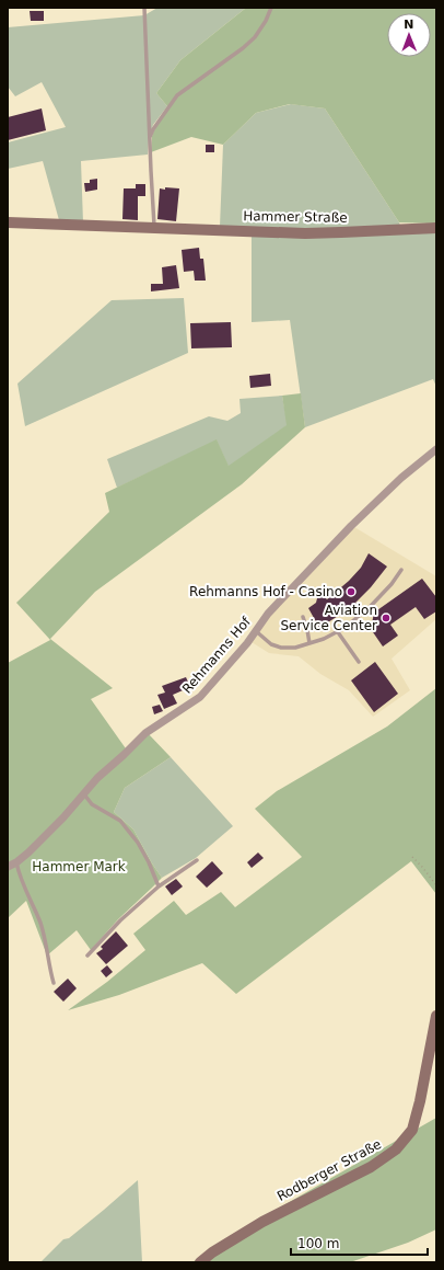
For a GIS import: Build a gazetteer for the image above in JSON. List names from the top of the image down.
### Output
{
  "streets": {
    "main road": ["Hammer Straße", "Rodberger Straße"],
    "street": ["Rehmanns Hof"]
  },
  "parks": ["Hammer Mark"],
  "places": ["Rehmanns Hof - Casino", "Aviation Service Center"],
  "scale_bar": "100 m",
  "north": "top"
}
